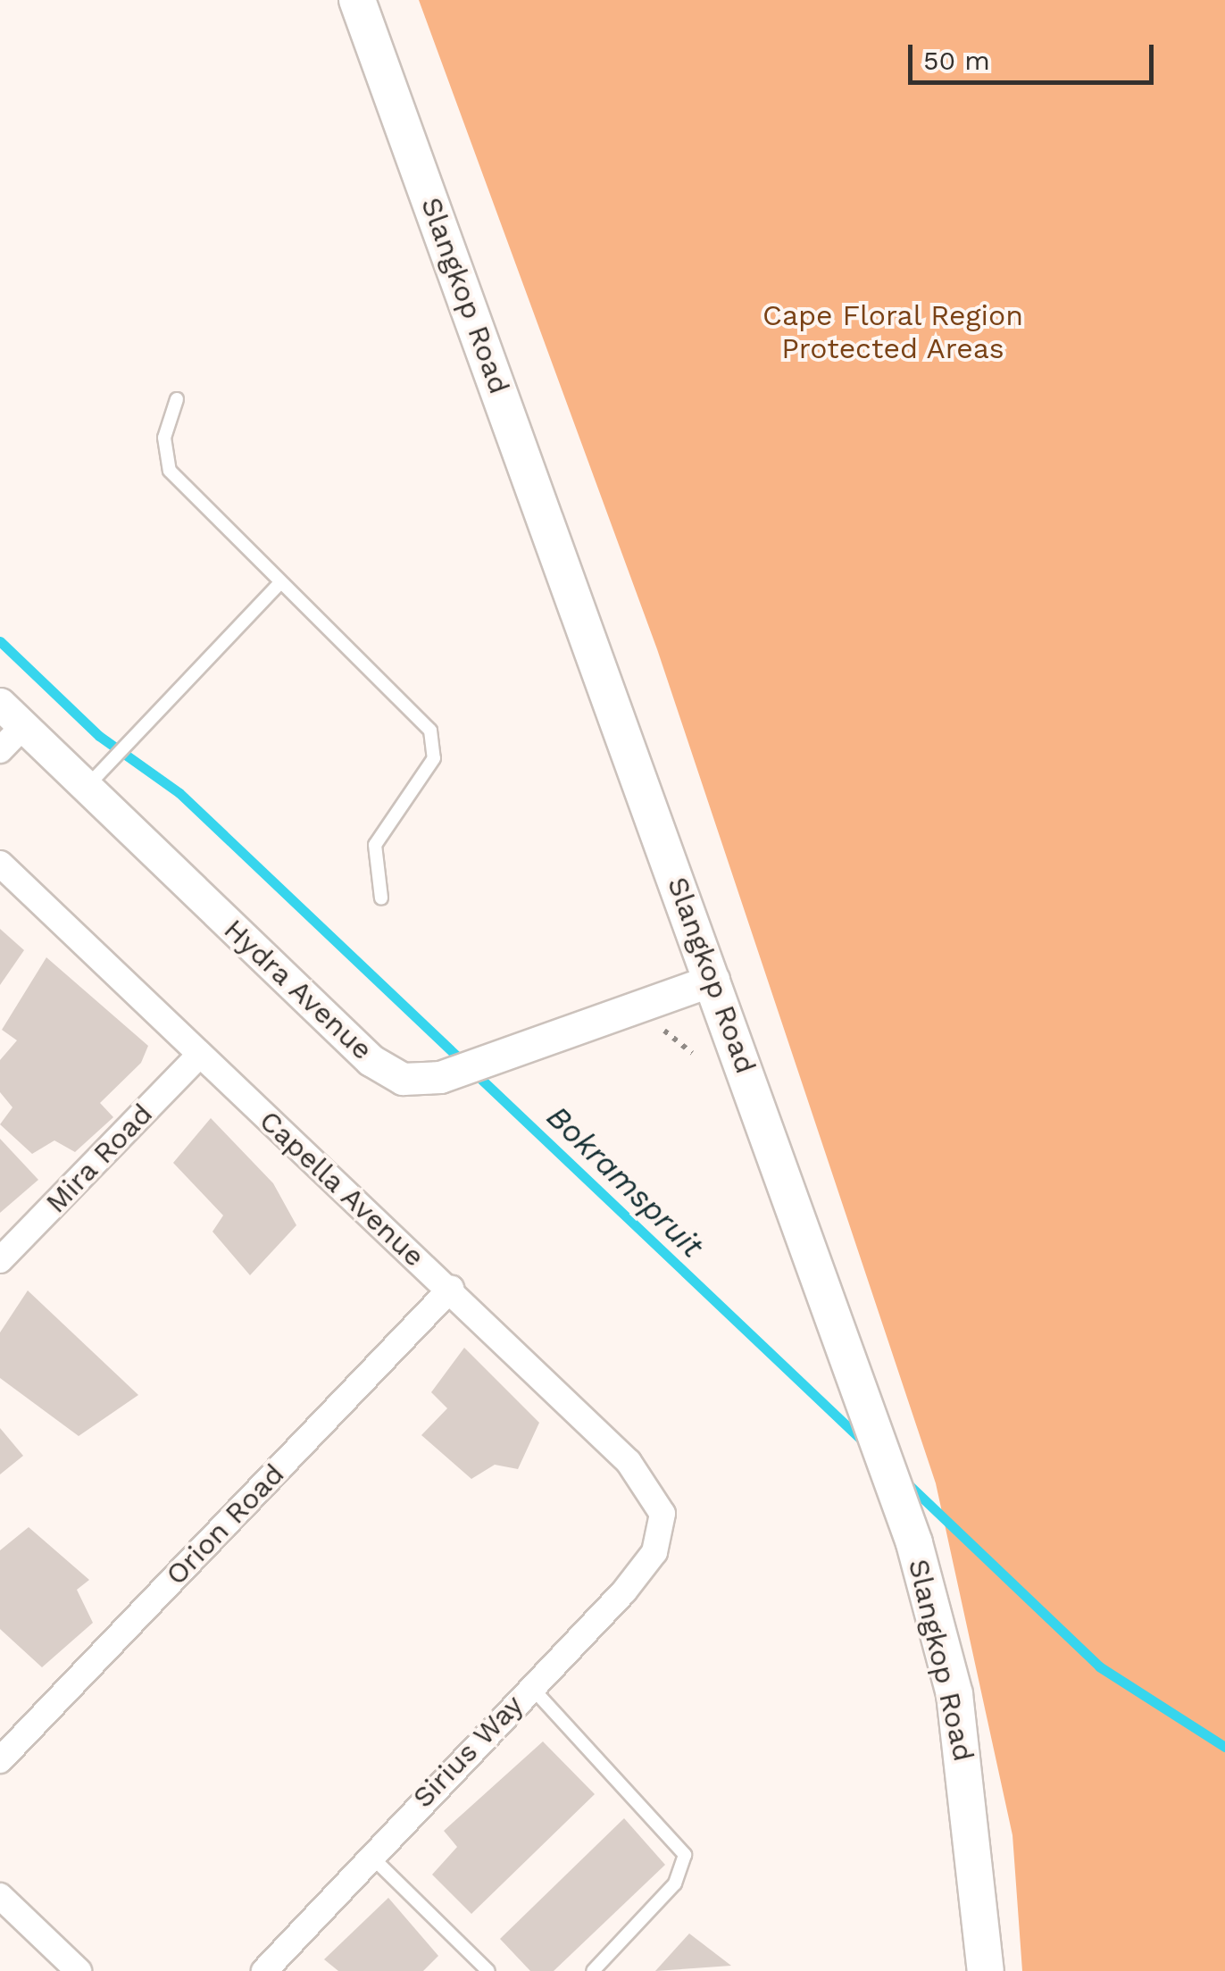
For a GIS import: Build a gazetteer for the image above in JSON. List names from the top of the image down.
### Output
{
  "streets": {
    "main road": ["Slangkop Road"],
    "street": [
      "Hydra Avenue",
      "Mira Road",
      "Capella Avenue",
      "Orion Road",
      "Sirius Way"
    ]
  },
  "crossings": [
    ["Slangkop Road", "Hydra Avenue"],
    ["Mira Road", "Capella Avenue"],
    ["Capella Avenue", "Orion Road"],
    ["Capella Avenue", "Sirius Way"]
  ],
  "water": ["Bokramspruit"],
  "parks": ["Cape Floral Region Protected Areas"],
  "scale_bar": "50 m"
}
